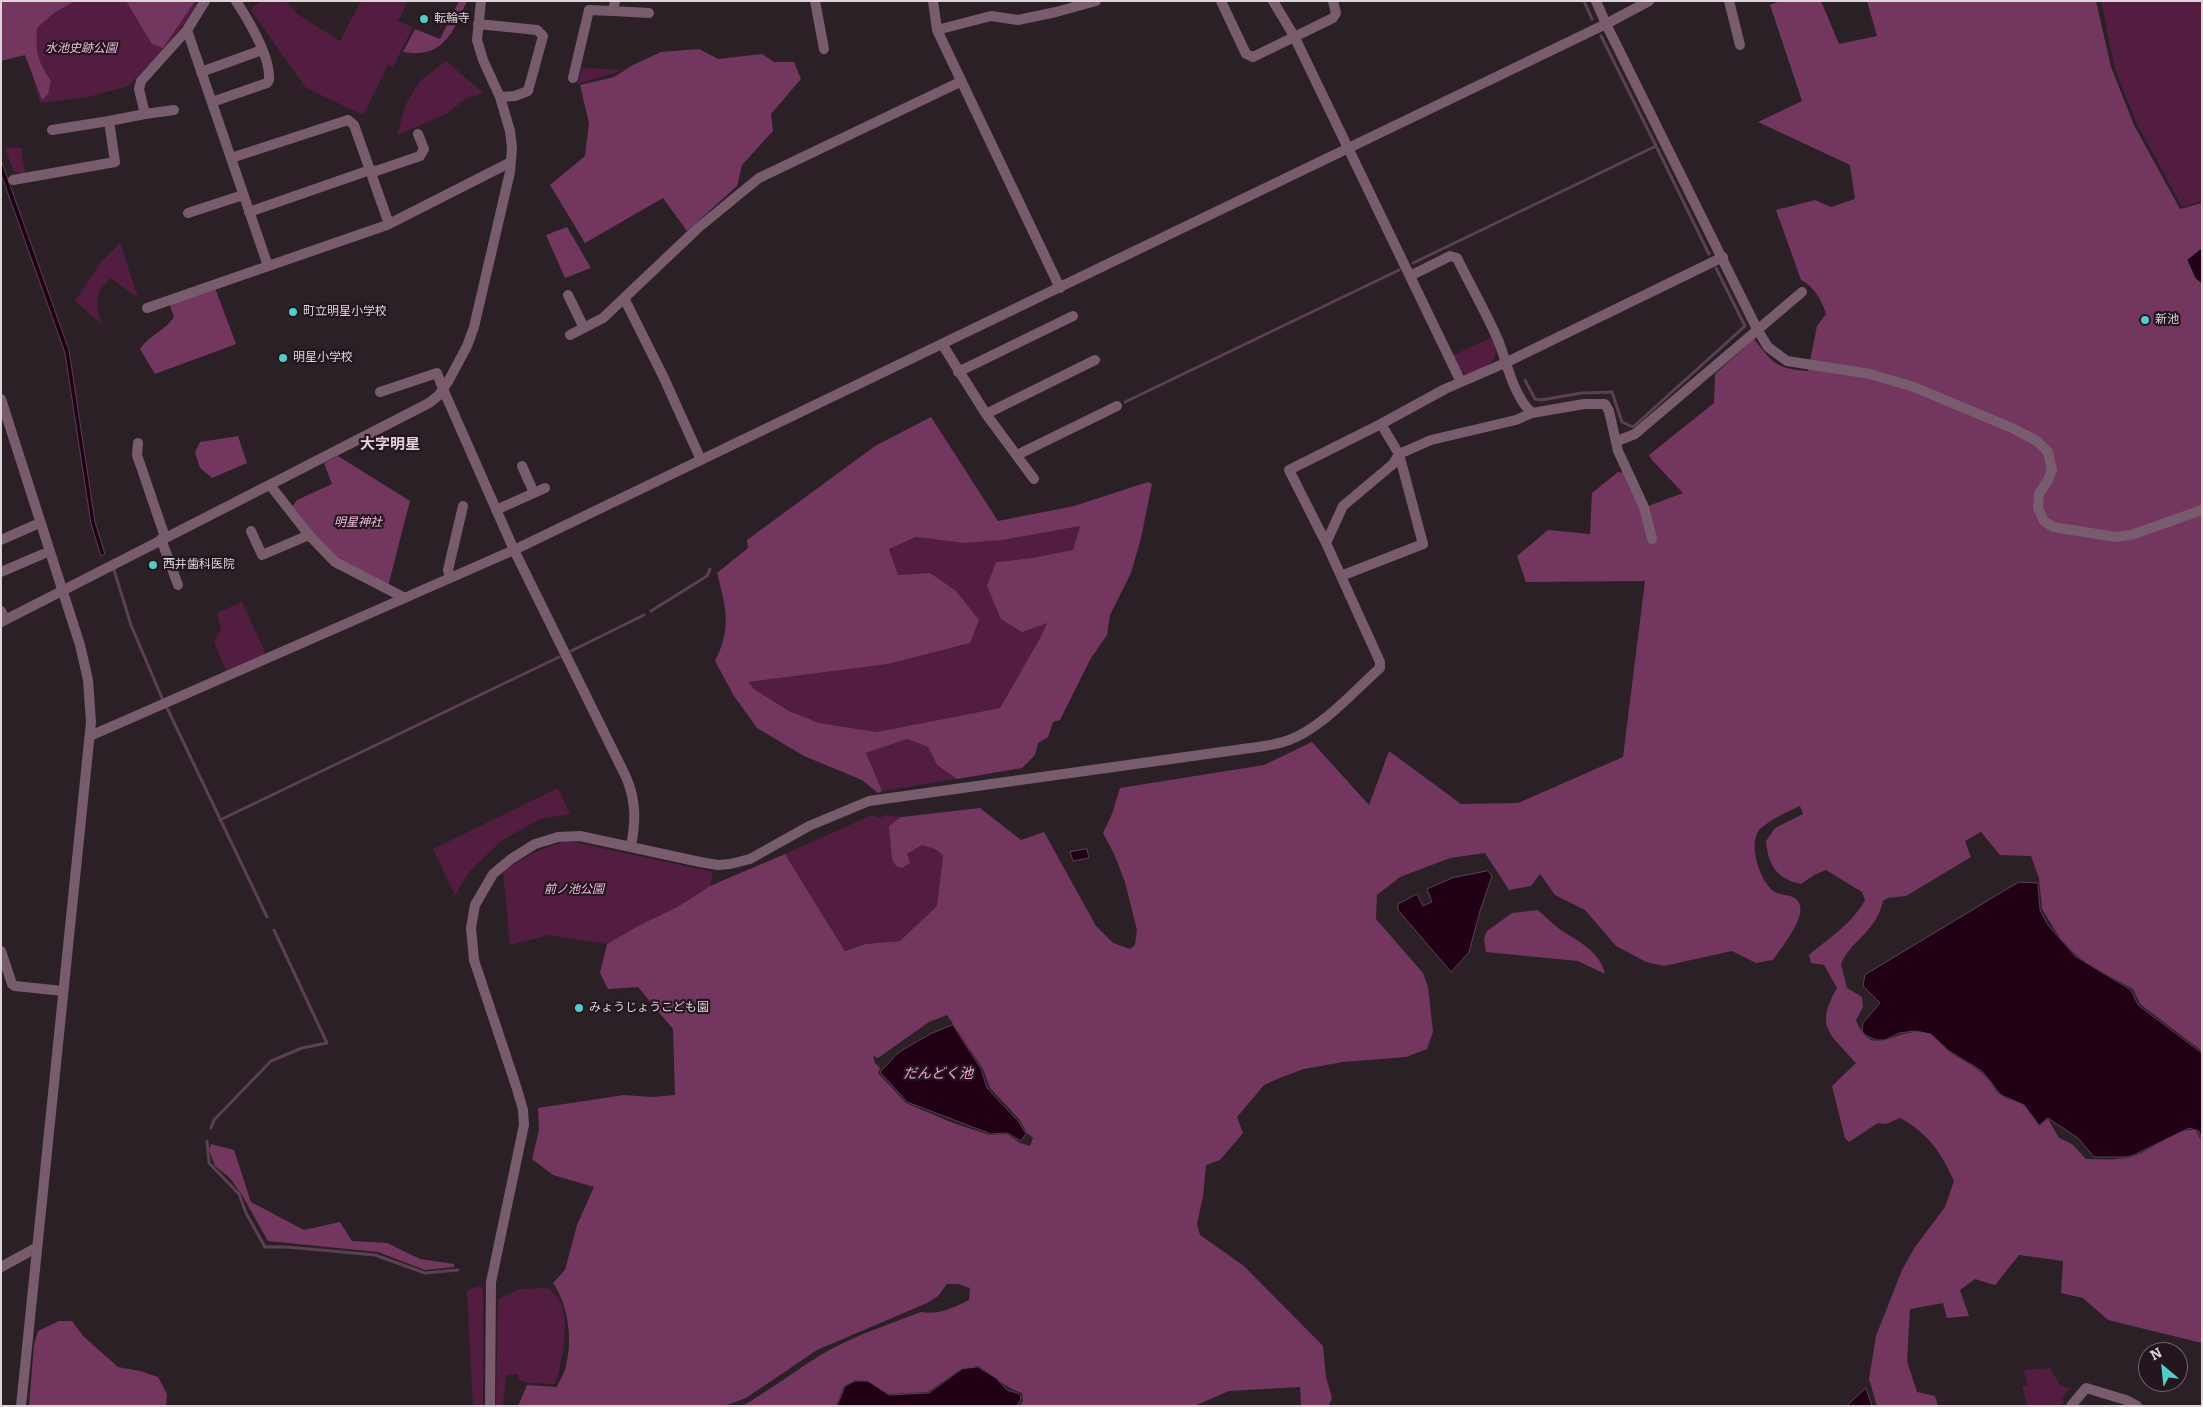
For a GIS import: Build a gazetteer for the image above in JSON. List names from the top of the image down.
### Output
{
  "districts": ["大字明星"],
  "water": ["だんどく池"],
  "parks": ["水池史跡公園", "明星神社", "前ノ池公園"],
  "places": [
    "転輪寺",
    "町立明星小学校",
    "新池",
    "明星小学校",
    "西井歯科医院",
    "みょうじょうこども園"
  ],
  "north": "top left"
}
